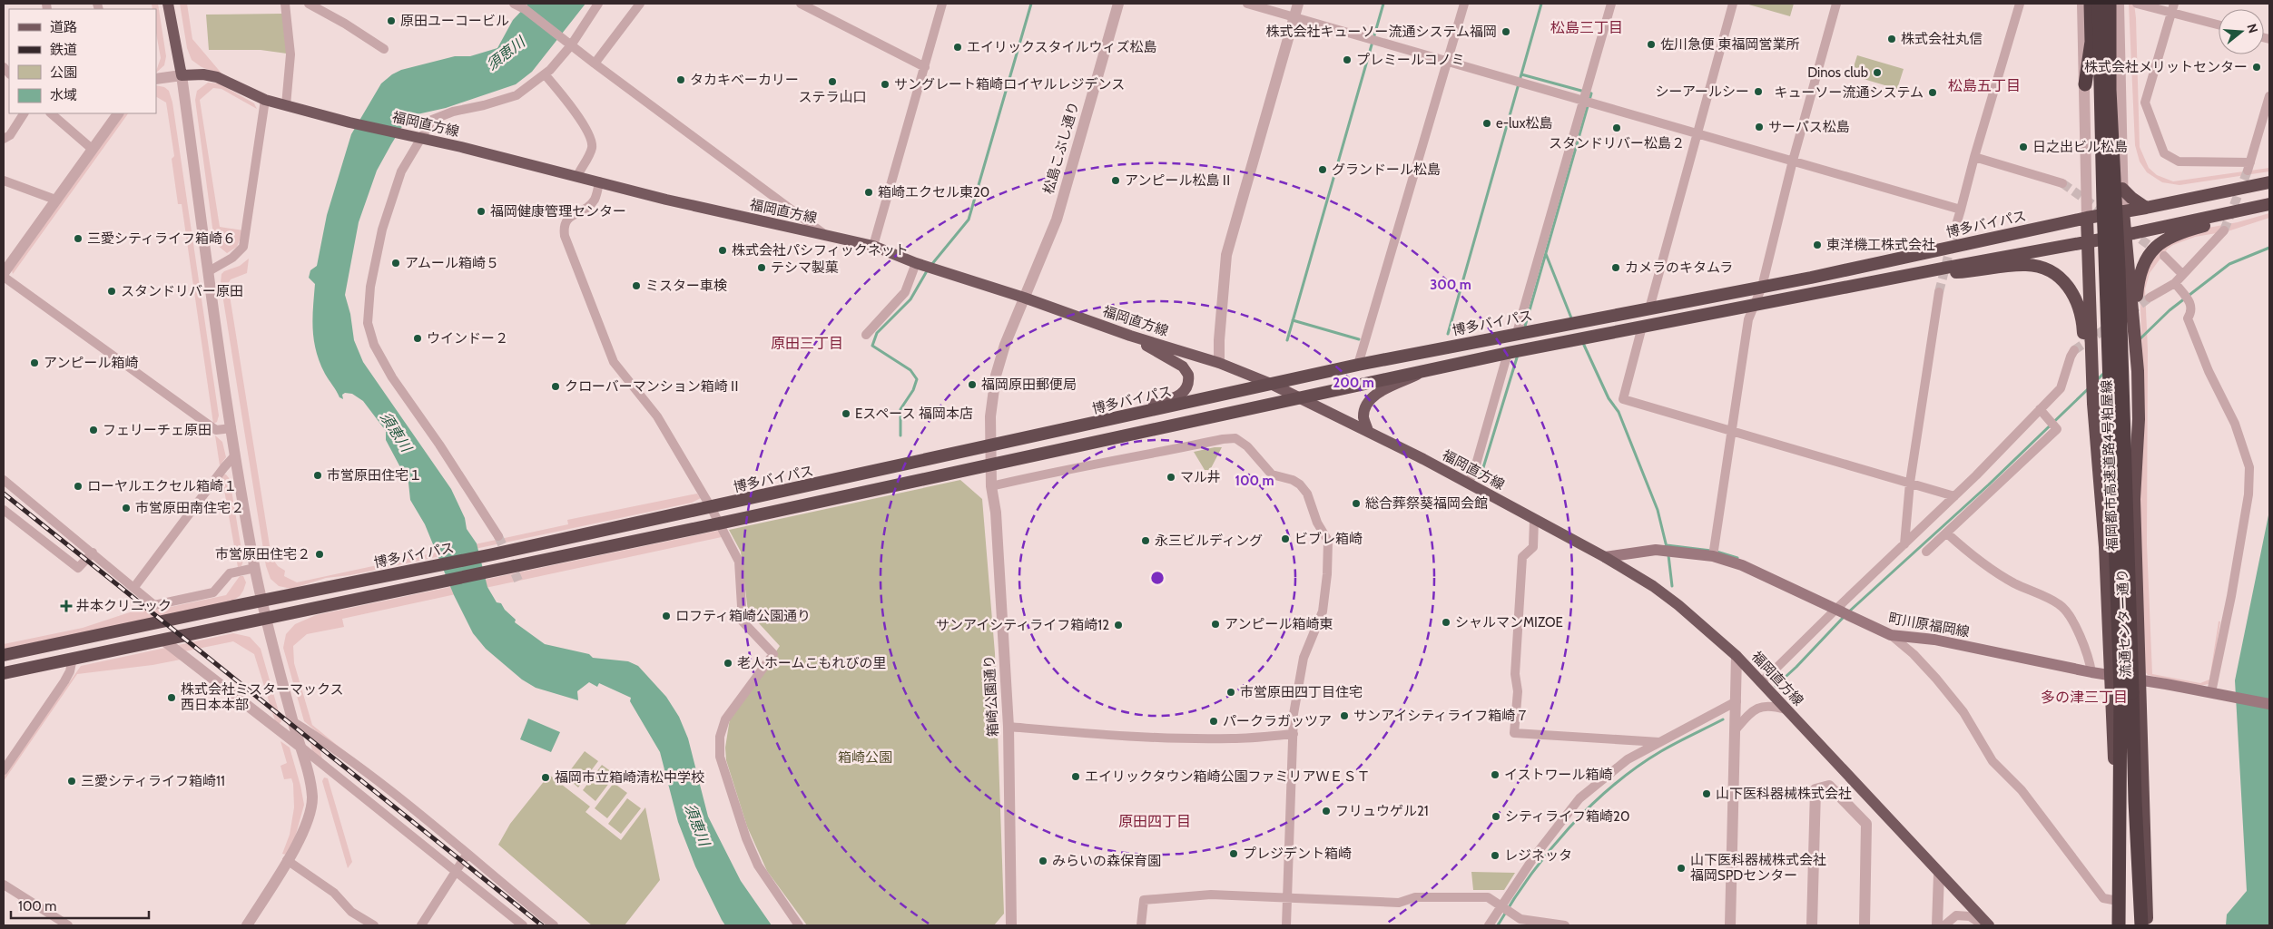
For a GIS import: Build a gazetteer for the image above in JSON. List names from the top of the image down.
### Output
{
  "streets": {
    "highway": ["博多バイパス", "福岡都市高速道路4号粕屋線", "流通センター通り"],
    "main road": ["福岡直方線", "町川原福岡線"],
    "street": ["松島こぶし通り", "箱崎公園通り"]
  },
  "crossings": [
    ["福岡直方線", "松島こぶし通り"],
    ["福岡直方線", "博多バイパス"],
    ["福岡直方線", "町川原福岡線"],
    ["松島こぶし通り", "博多バイパス"],
    ["松島こぶし通り", "箱崎公園通り"],
    ["博多バイパス", "流通センター通り"],
    ["博多バイパス", "箱崎公園通り"],
    ["福岡都市高速道路4号粕屋線", "流通センター通り"],
    ["流通センター通り", "町川原福岡線"]
  ],
  "districts": [
    "松島三丁目",
    "松島五丁目",
    "原田三丁目",
    "多の津三丁目",
    "原田四丁目"
  ],
  "water": ["須恵川"],
  "parks": ["箱崎公園"],
  "places": {
    "other": [
      "原田ユーコービル",
      "株式会社キューソー流通システム福岡",
      "株式会社丸信",
      "佐川急便 東福岡営業所",
      "エイリックスタイルウィズ松島",
      "プレミールコノミ",
      "株式会社メリットセンター",
      "Dinos club",
      "タカキベーカリー",
      "ステラ山口",
      "サングレート箱崎ロイヤルレジデンス",
      "シーアールシー",
      "キューソー流通システム",
      "e-lux松島",
      "サーパス松島",
      "スタンドリバー松島２",
      "日之出ビル松島",
      "グランドール松島",
      "アンピール松島Ⅱ",
      "箱崎エクセル東20",
      "福岡健康管理センター",
      "三愛シティライフ箱崎６",
      "東洋機工株式会社",
      "株式会社パシフィックネット",
      "アムール箱崎５",
      "テシマ製菓",
      "カメラのキタムラ",
      "ミスター車検",
      "スタンドリバー原田",
      "ウインドー２",
      "アンピール箱崎",
      "福岡原田郵便局",
      "クローバーマンション箱崎Ⅱ",
      "Eスペース 福岡本店",
      "フェリーチェ原田",
      "市営原田住宅１",
      "マル井",
      "ローヤルエクセル箱崎１",
      "総合葬祭葵福岡会館",
      "市営原田南住宅２",
      "ビブレ箱崎",
      "永三ビルディング",
      "市営原田住宅２",
      "ロフティ箱崎公園通り",
      "シャルマンMIZOE",
      "アンピール箱崎東",
      "サンアイシティライフ箱崎12",
      "老人ホームこもれびの里",
      "市営原田四丁目住宅",
      "株式会社ミスターマックス 西日本本部",
      "サンアイシティライフ箱崎７",
      "パークラガッツア",
      "イストワール箱崎",
      "エイリックタウン箱崎公園ファミリアＷＥＳＴ",
      "福岡市立箱崎清松中学校",
      "三愛シティライフ箱崎11",
      "山下医科器械株式会社",
      "フリュウゲル21",
      "シティライフ箱崎20",
      "プレジデント箱崎",
      "レジネッタ",
      "みらいの森保育園",
      "山下医科器械株式会社 福岡SPDセンター"
    ],
    "health": ["井本クリニック"]
  },
  "legend": [
    "道路",
    "鉄道",
    "公園",
    "水域"
  ],
  "scale_bar": "100 m",
  "north": "right",
  "rings": ["300 m", "200 m", "100 m"]
}
